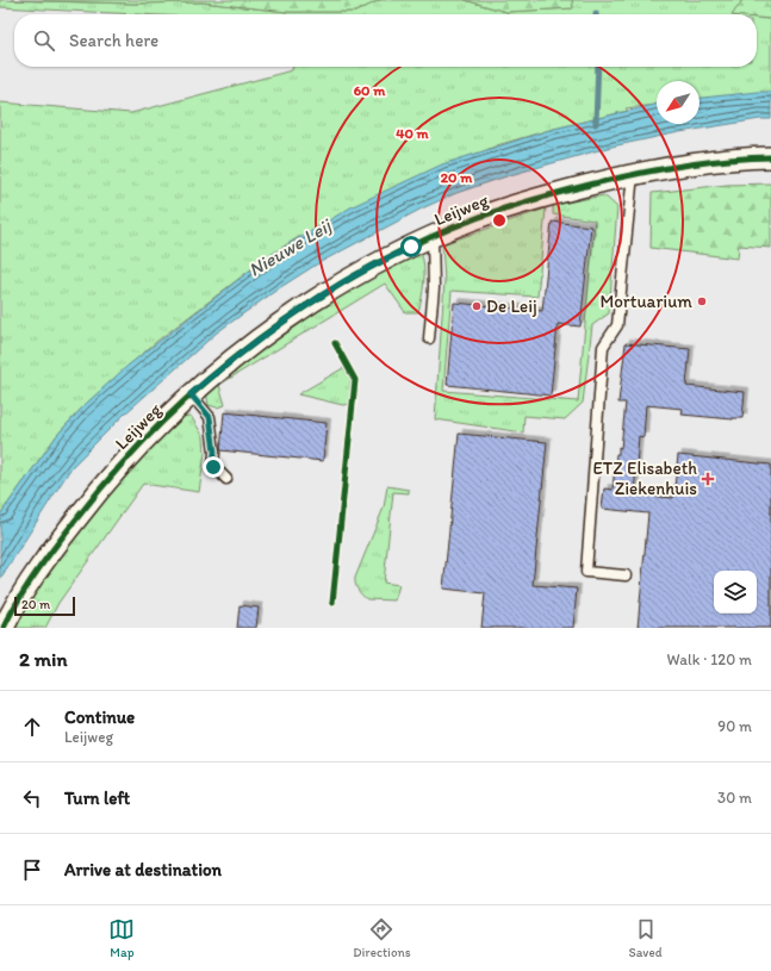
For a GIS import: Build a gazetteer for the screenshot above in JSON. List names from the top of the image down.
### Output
{
  "streets": {
    "street": ["Leijweg"]
  },
  "water": ["Nieuwe Leij"],
  "places": {
    "other": ["Mortuarium", "De Leij"],
    "health": ["ETZ Elisabeth Ziekenhuis"]
  },
  "scale_bar": "20 m",
  "north": "bottom left",
  "page": {
    "search": "Search here",
    "scale": "20 m",
    "heading": ["2 min", "Walk · 120 m"],
    "list": [
      ["Continue", "Leijweg", "90 m"],
      ["Turn left", "30 m"],
      "Arrive at destination"
    ],
    "nav": ["Map", "Directions", "Saved"]
  },
  "rings": ["60 m", "40 m", "20 m"]
}
